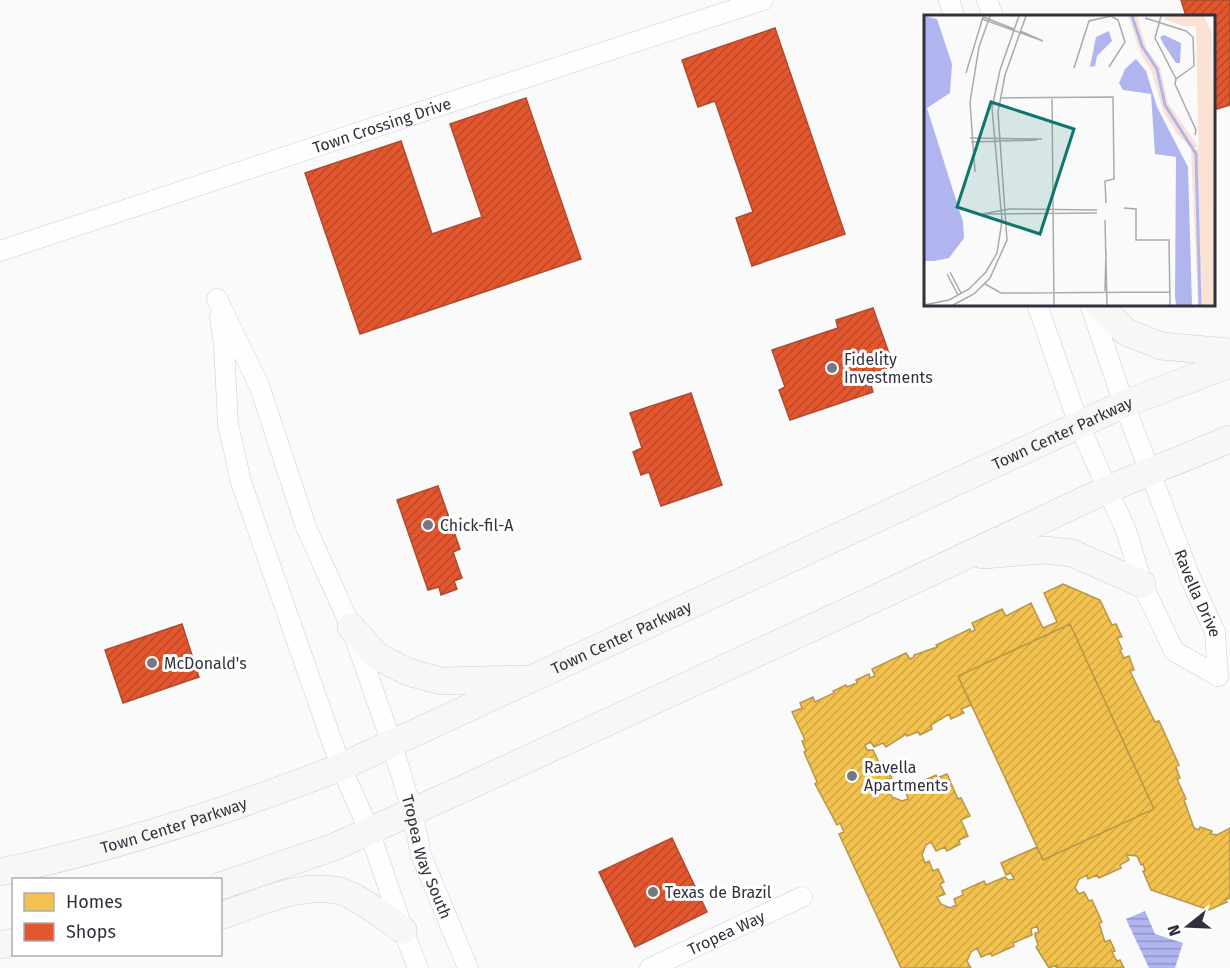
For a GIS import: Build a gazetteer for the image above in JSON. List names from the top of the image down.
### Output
{
  "streets": {
    "main road": ["Town Center Parkway"],
    "street": [
      "Town Crossing Drive",
      "Ravella Drive",
      "Tropea Way South",
      "Tropea Way"
    ]
  },
  "crossings": [
    ["Town Center Parkway", "Ravella Drive"],
    ["Town Center Parkway", "Tropea Way South"]
  ],
  "places": [
    "Fidelity Investments",
    "Chick-fil-A",
    "McDonald's",
    "Ravella Apartments",
    "Texas de Brazil"
  ],
  "legend": ["Homes", "Shops"],
  "north": "left"
}
